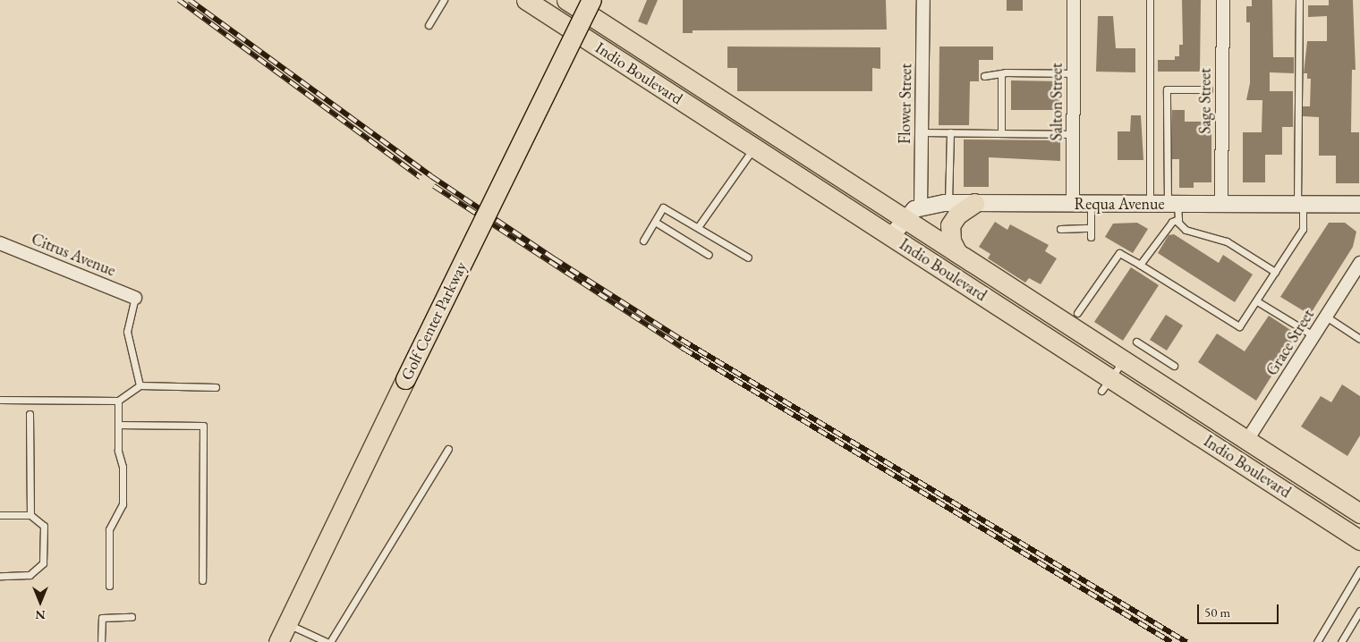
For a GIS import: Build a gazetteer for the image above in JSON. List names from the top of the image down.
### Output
{
  "streets": {
    "main road": ["Indio Boulevard", "Golf Center Parkway"],
    "street": [
      "Sage Street",
      "Salton Street",
      "Flower Street",
      "Requa Avenue",
      "Citrus Avenue",
      "Grace Street"
    ]
  },
  "crossings": [
    ["Indio Boulevard", "Requa Avenue"],
    ["Indio Boulevard", "Grace Street"],
    ["Sage Street", "Requa Avenue"],
    ["Salton Street", "Requa Avenue"],
    ["Flower Street", "Requa Avenue"]
  ],
  "scale_bar": "50 m",
  "north": "bottom"
}
